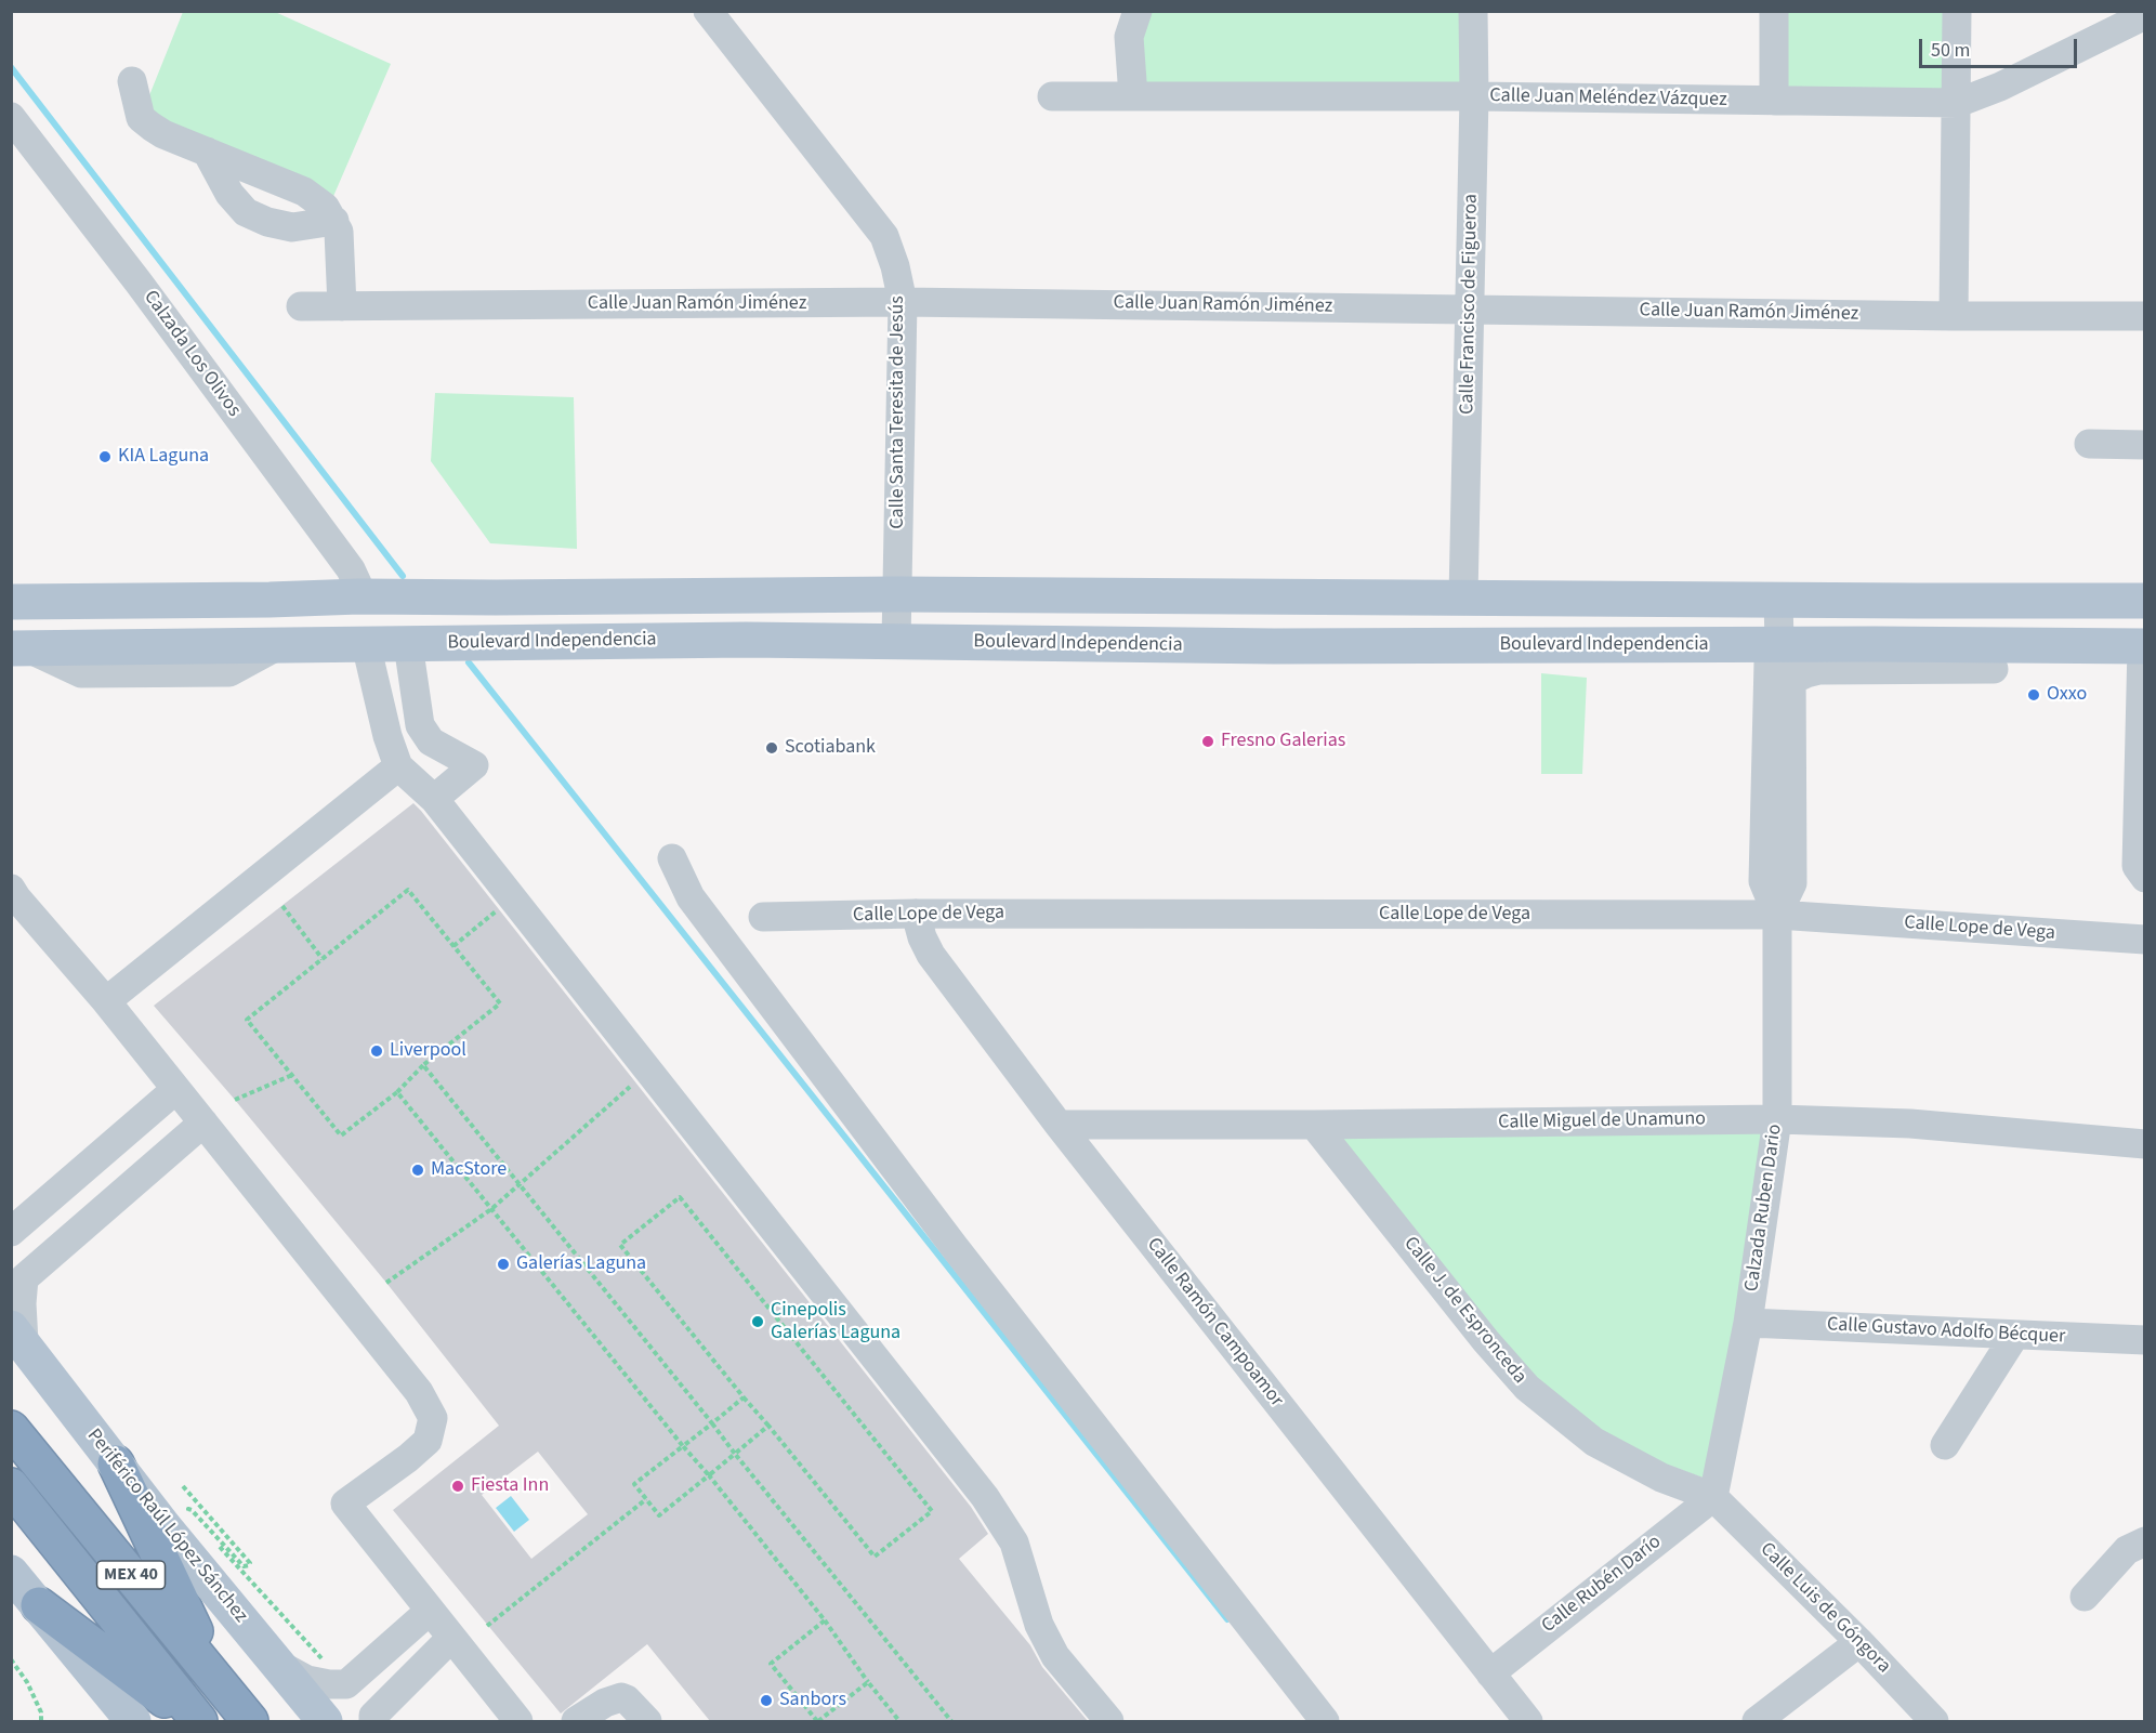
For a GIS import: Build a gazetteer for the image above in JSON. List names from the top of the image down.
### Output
{
  "streets": {
    "highway": ["MEX 40"],
    "main road": ["Boulevard Independencia", "Periférico Raúl López Sánchez"],
    "street": [
      "Calle Juan Meléndez Vázquez",
      "Calle Juan Ramón Jiménez",
      "Calle Francisco de Figueroa",
      "Calzada Los Olivos",
      "Calle Santa Teresita de Jesús",
      "Calle Lope de Vega",
      "Calle Miguel de Unamuno",
      "Calzada Ruben Dario",
      "Calle J. de Espronceda",
      "Calle Ramón Campoamor",
      "Calle Gustavo Adolfo Bécquer",
      "Calle Rubén Darío",
      "Calle Luis de Góngora"
    ]
  },
  "crossings": [
    ["Calle Juan Meléndez Vázquez", "Calle Francisco de Figueroa"],
    ["Calle Juan Ramón Jiménez", "Calle Francisco de Figueroa"],
    ["Calle Juan Ramón Jiménez", "Calle Santa Teresita de Jesús"],
    ["Calle Santa Teresita de Jesús", "Boulevard Independencia"],
    ["Boulevard Independencia", "Calzada Ruben Dario"],
    ["Calle Lope de Vega", "Calzada Ruben Dario"],
    ["Calle Lope de Vega", "Calle Ramón Campoamor"],
    ["Calle Miguel de Unamuno", "Calzada Ruben Dario"],
    ["Calle Miguel de Unamuno", "Calle J. de Espronceda"],
    ["Calle Miguel de Unamuno", "Calle Ramón Campoamor"],
    ["Calzada Ruben Dario", "Calle J. de Espronceda"],
    ["Calzada Ruben Dario", "Calle Gustavo Adolfo Bécquer"],
    ["Calzada Ruben Dario", "Calle Rubén Darío"],
    ["Calzada Ruben Dario", "Calle Luis de Góngora"],
    ["Calle J. de Espronceda", "Calle Rubén Darío"],
    ["Calle J. de Espronceda", "Calle Luis de Góngora"],
    ["Calle Ramón Campoamor", "Calle Rubén Darío"],
    ["Calle Rubén Darío", "Calle Luis de Góngora"]
  ],
  "places": [
    "KIA Laguna",
    "Oxxo",
    "Fresno Galerias",
    "Scotiabank",
    "Liverpool",
    "MacStore",
    "Galerías Laguna",
    "Cinepolis Galerías Laguna",
    "Fiesta Inn",
    "Sanbors"
  ],
  "scale_bar": "50 m"
}
